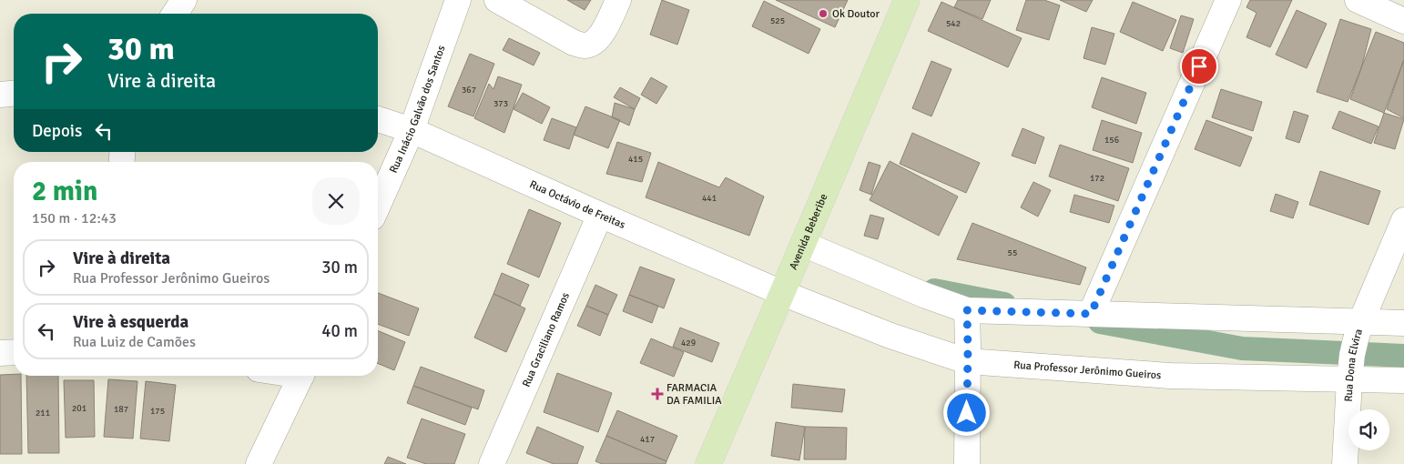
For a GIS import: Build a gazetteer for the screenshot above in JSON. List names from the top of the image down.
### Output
{
  "streets": {
    "main road": ["Avenida Beberibe"],
    "street": [
      "Rua Inácio Galvão dos Santos",
      "Rua Octávio de Freitas",
      "Rua Graciliano Ramos",
      "Rua Dona Elvira",
      "Rua Professor Jerônimo Gueiros"
    ]
  },
  "crossings": [
    ["Rua Inácio Galvão dos Santos", "Rua Octávio de Freitas"],
    ["Rua Octávio de Freitas", "Avenida Beberibe"],
    ["Rua Octávio de Freitas", "Rua Graciliano Ramos"],
    ["Rua Octávio de Freitas", "Rua Professor Jerônimo Gueiros"],
    ["Avenida Beberibe", "Rua Professor Jerônimo Gueiros"],
    ["Rua Dona Elvira", "Rua Professor Jerônimo Gueiros"]
  ],
  "places": {
    "other": ["Ok Doutor"],
    "health": ["FARMACIA DA FAMILIA"]
  },
  "house_numbers": [
    "525",
    "542",
    "367",
    "373",
    "156",
    "415",
    "172",
    "441",
    "55",
    "429",
    "201",
    "187",
    "175",
    "211",
    "417"
  ],
  "page": {
    "turn": ["30 m", "Vire à direita"],
    "then": "Depois",
    "heading": ["2 min", "150 m · 12:43"],
    "list": [
      {
        "name": "Vire à direita",
        "note": "Rua Professor Jerônimo Gueiros",
        "value": "30 m"
      },
      {
        "name": "Vire à esquerda",
        "note": "Rua Luiz de Camões",
        "value": "40 m"
      }
    ]
  }
}
